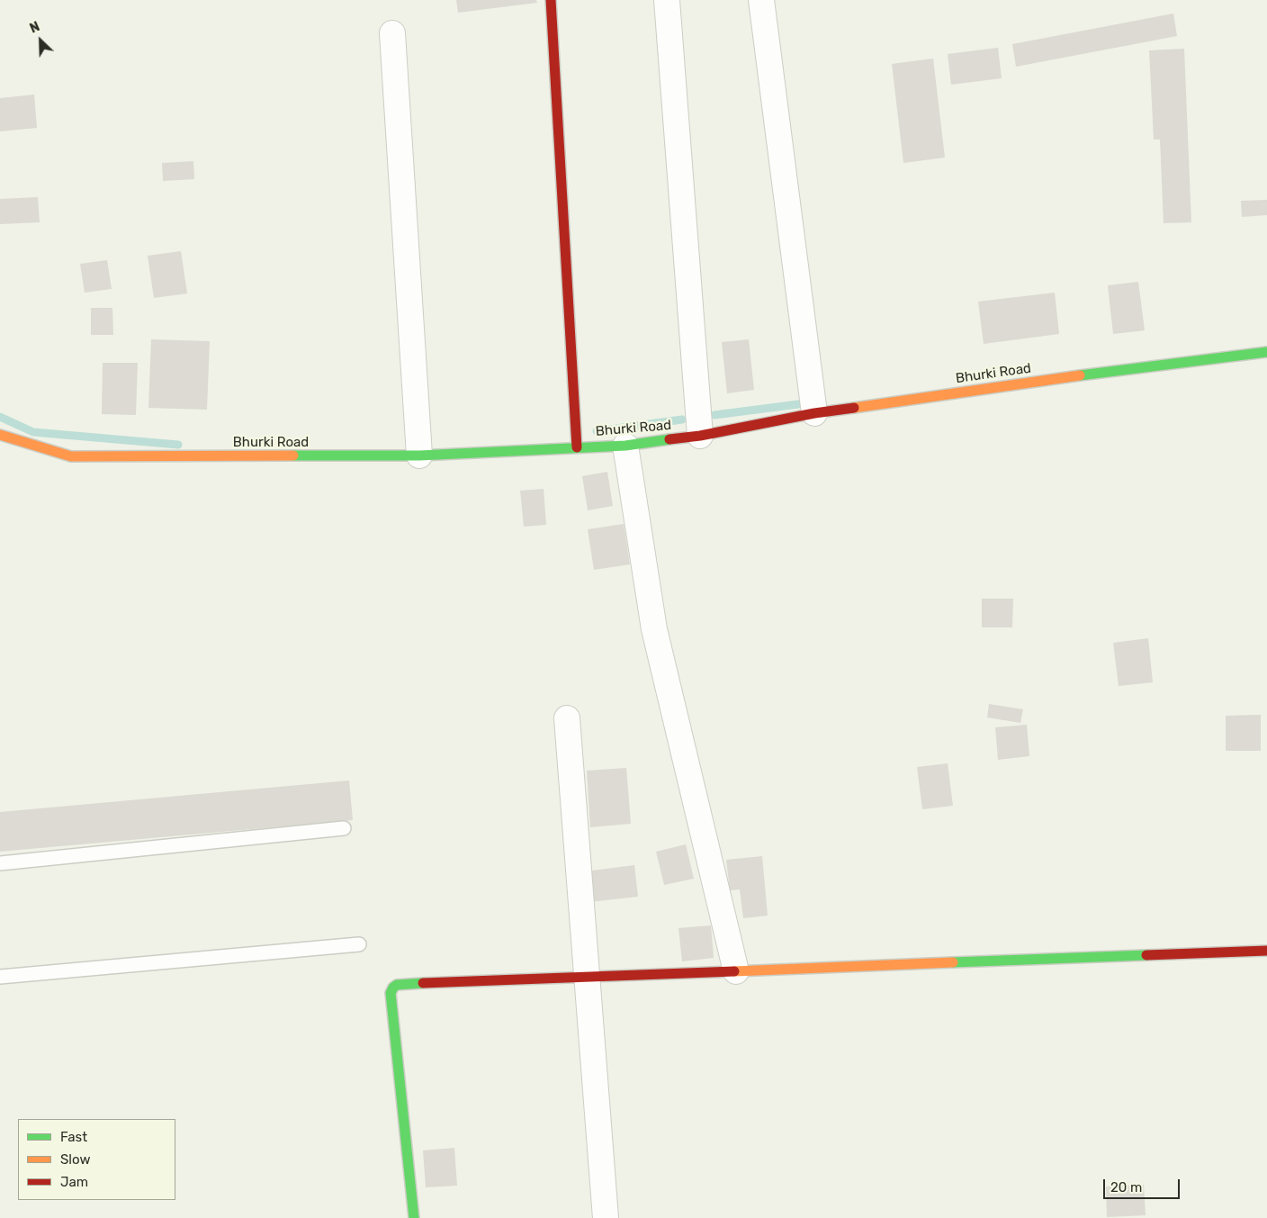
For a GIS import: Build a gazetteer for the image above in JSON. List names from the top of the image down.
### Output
{
  "streets": {
    "street": ["Bhurki Road"]
  },
  "legend": ["Fast", "Slow", "Jam"],
  "scale_bar": "20 m",
  "north": "top left"
}
